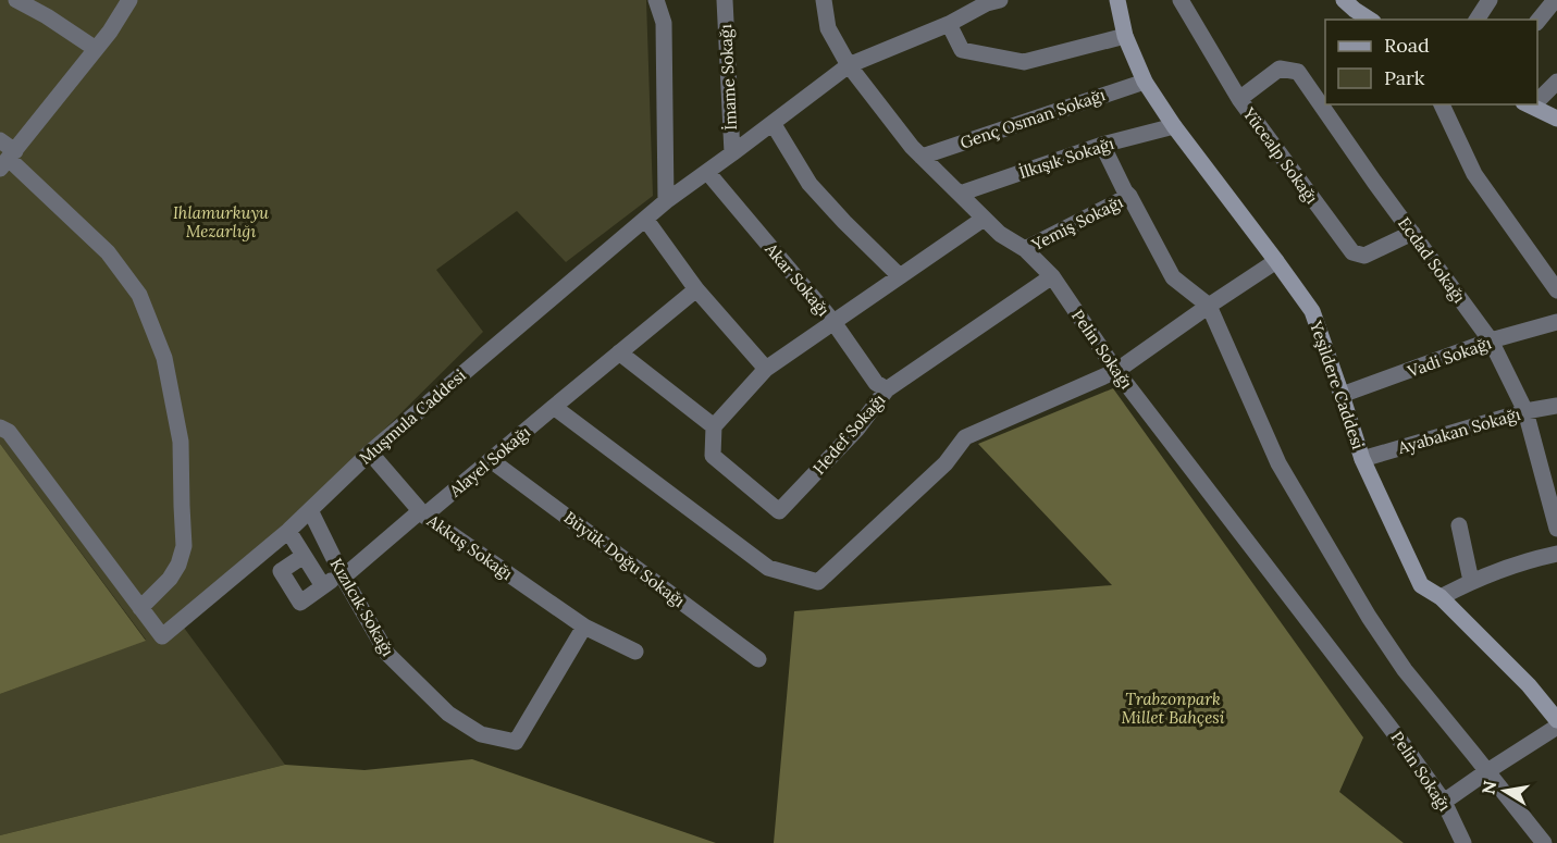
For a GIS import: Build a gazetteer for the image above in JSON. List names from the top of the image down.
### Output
{
  "streets": {
    "street": [
      "İmame Sokağı",
      "Genç Osman Sokağı",
      "Yücealp Sokağı",
      "İlkışık Sokağı",
      "Yemiş Sokağı",
      "Ecdad Sokağı",
      "Akar Sokağı",
      "Pelin Sokağı",
      "Vadi Sokağı",
      "Yeşildere Caddesi",
      "Muşmula Caddesi",
      "Ayabakan Sokağı",
      "Hedef Sokağı",
      "Alayel Sokağı",
      "Akkuş Sokağı",
      "Büyük Doğu Sokağı",
      "Kızılcık Sokağı"
    ]
  },
  "crossings": [
    ["Genç Osman Sokağı", "Pelin Sokağı"],
    ["Genç Osman Sokağı", "Yeşildere Caddesi"],
    ["Yücealp Sokağı", "Ecdad Sokağı"],
    ["İlkışık Sokağı", "Pelin Sokağı"],
    ["İlkışık Sokağı", "Yeşildere Caddesi"],
    ["Yemiş Sokağı", "Pelin Sokağı"],
    ["Ecdad Sokağı", "Vadi Sokağı"],
    ["Ecdad Sokağı", "Ayabakan Sokağı"],
    ["Akar Sokağı", "Hedef Sokağı"],
    ["Pelin Sokağı", "Hedef Sokağı"],
    ["Vadi Sokağı", "Yeşildere Caddesi"],
    ["Yeşildere Caddesi", "Ayabakan Sokağı"],
    ["Muşmula Caddesi", "Akkuş Sokağı"],
    ["Muşmula Caddesi", "Kızılcık Sokağı"],
    ["Alayel Sokağı", "Akkuş Sokağı"],
    ["Alayel Sokağı", "Büyük Doğu Sokağı"],
    ["Alayel Sokağı", "Kızılcık Sokağı"],
    ["Akkuş Sokağı", "Kızılcık Sokağı"]
  ],
  "parks": ["Ihlamurkuyu Mezarlığı", "Trabzonpark Millet Bahçesi"],
  "legend": ["Road", "Park"],
  "north": "left"
}
